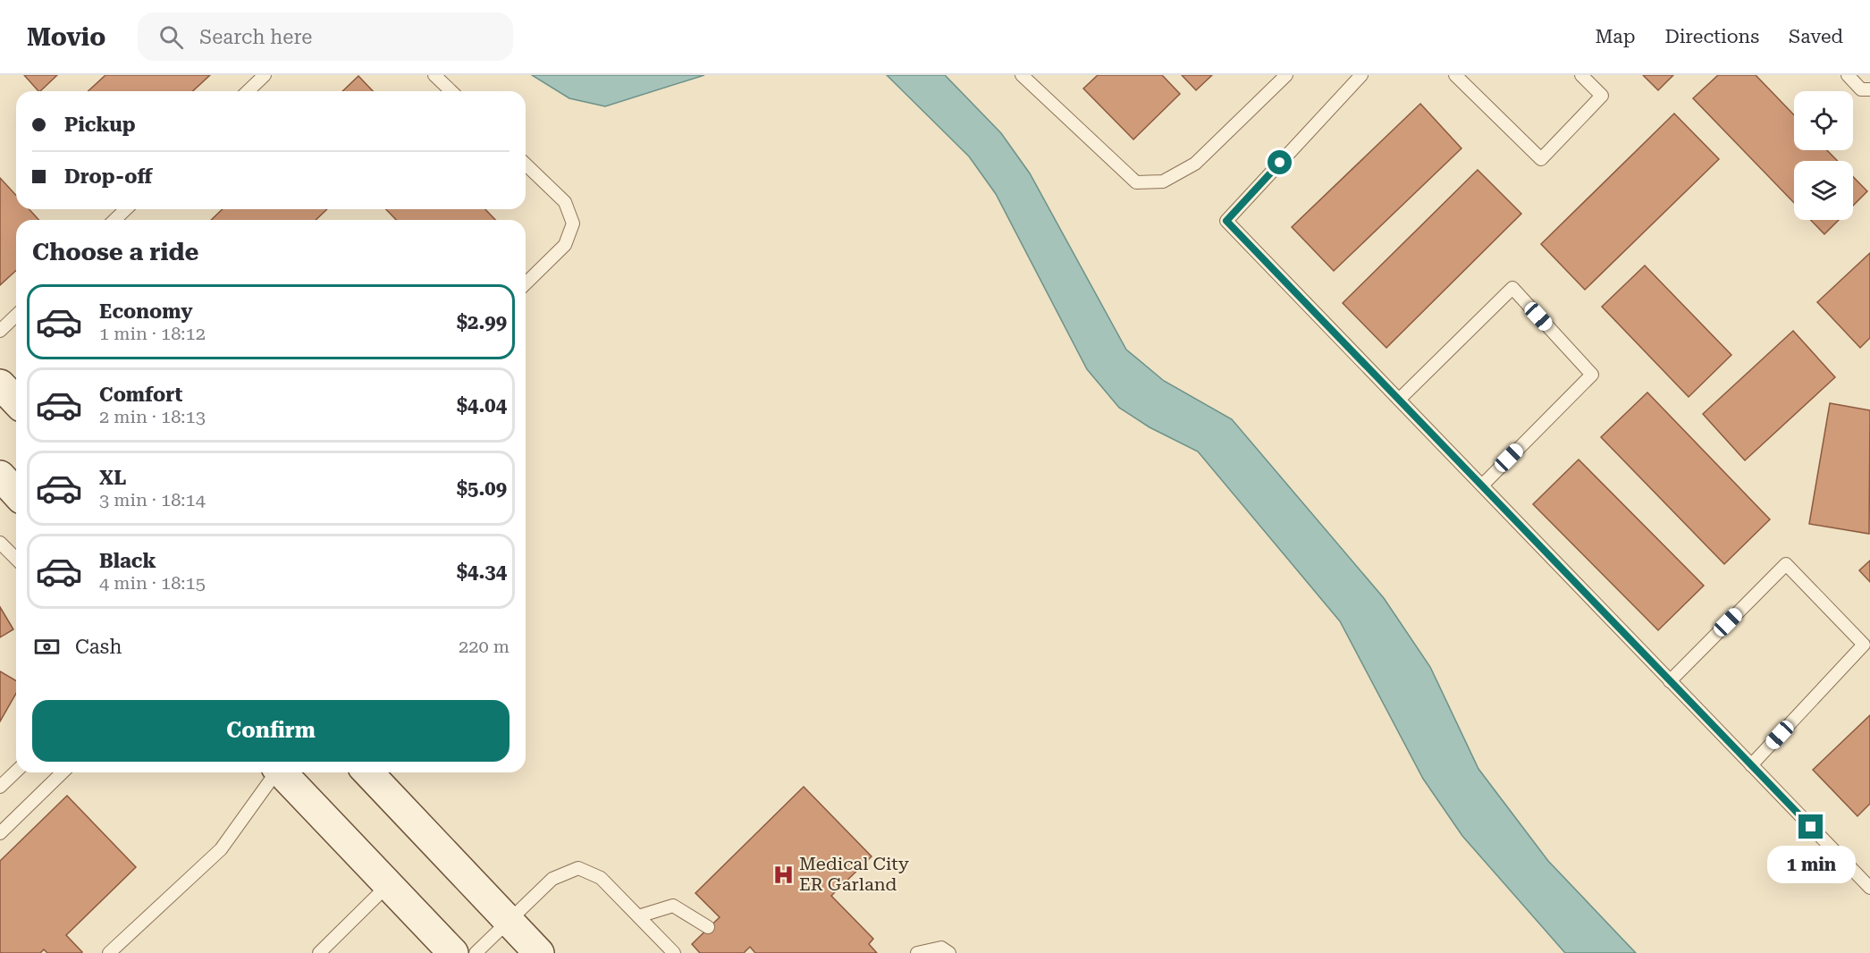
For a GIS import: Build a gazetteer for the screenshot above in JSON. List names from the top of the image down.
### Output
{
  "places": {
    "hospital": ["Medical City ER Garland"]
  },
  "page": {
    "header": "Movio",
    "search": "Search here",
    "nav": ["Map", "Directions", "Saved"],
    "banner": ["Pickup", "Drop-off"],
    "heading": "Choose a ride",
    "list": [
      {
        "name": "Economy",
        "note": "1 min · 18:12",
        "value": "$2.99"
      },
      {
        "name": "Comfort",
        "note": "2 min · 18:13",
        "value": "$4.04"
      },
      {
        "name": "XL",
        "note": "3 min · 18:14",
        "value": "$5.09"
      },
      {
        "name": "Black",
        "note": "4 min · 18:15",
        "value": "$4.34"
      }
    ],
    "pay": ["Cash", "220 m"],
    "buttons": "Confirm",
    "bubble": "1 min"
  }
}
